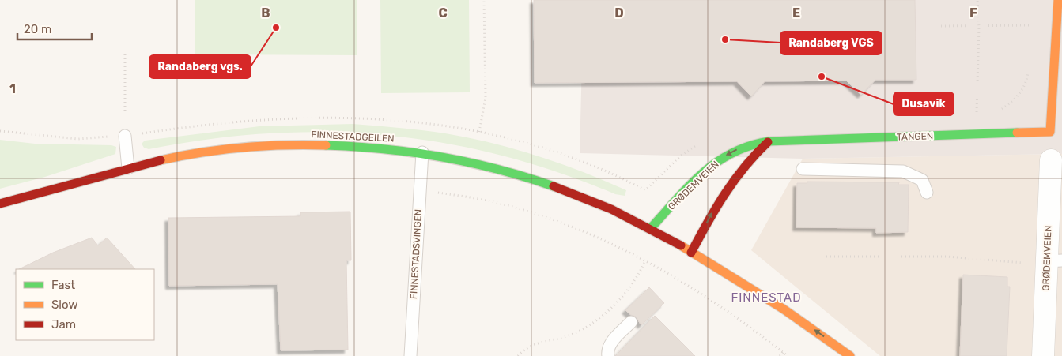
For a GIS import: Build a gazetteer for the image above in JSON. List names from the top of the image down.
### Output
{
  "streets": {
    "main road": ["FINNESTADGEILEN", "TANGEN", "GRØDEMVEIEN"],
    "lane": ["FINNESTADSVINGEN"]
  },
  "crossings": [
    ["FINNESTADGEILEN", "GRØDEMVEIEN"],
    ["FINNESTADGEILEN", "FINNESTADSVINGEN"],
    ["TANGEN", "GRØDEMVEIEN"]
  ],
  "districts": ["FINNESTAD"],
  "places": ["Randaberg vgs.", "Randaberg VGS", "Dusavik"],
  "legend": ["Fast", "Slow", "Jam"],
  "scale_bar": "20 m",
  "grid": {
    "columns": [
      "B",
      "C",
      "D",
      "E",
      "F"
    ],
    "rows": ["1"]
  }
}
